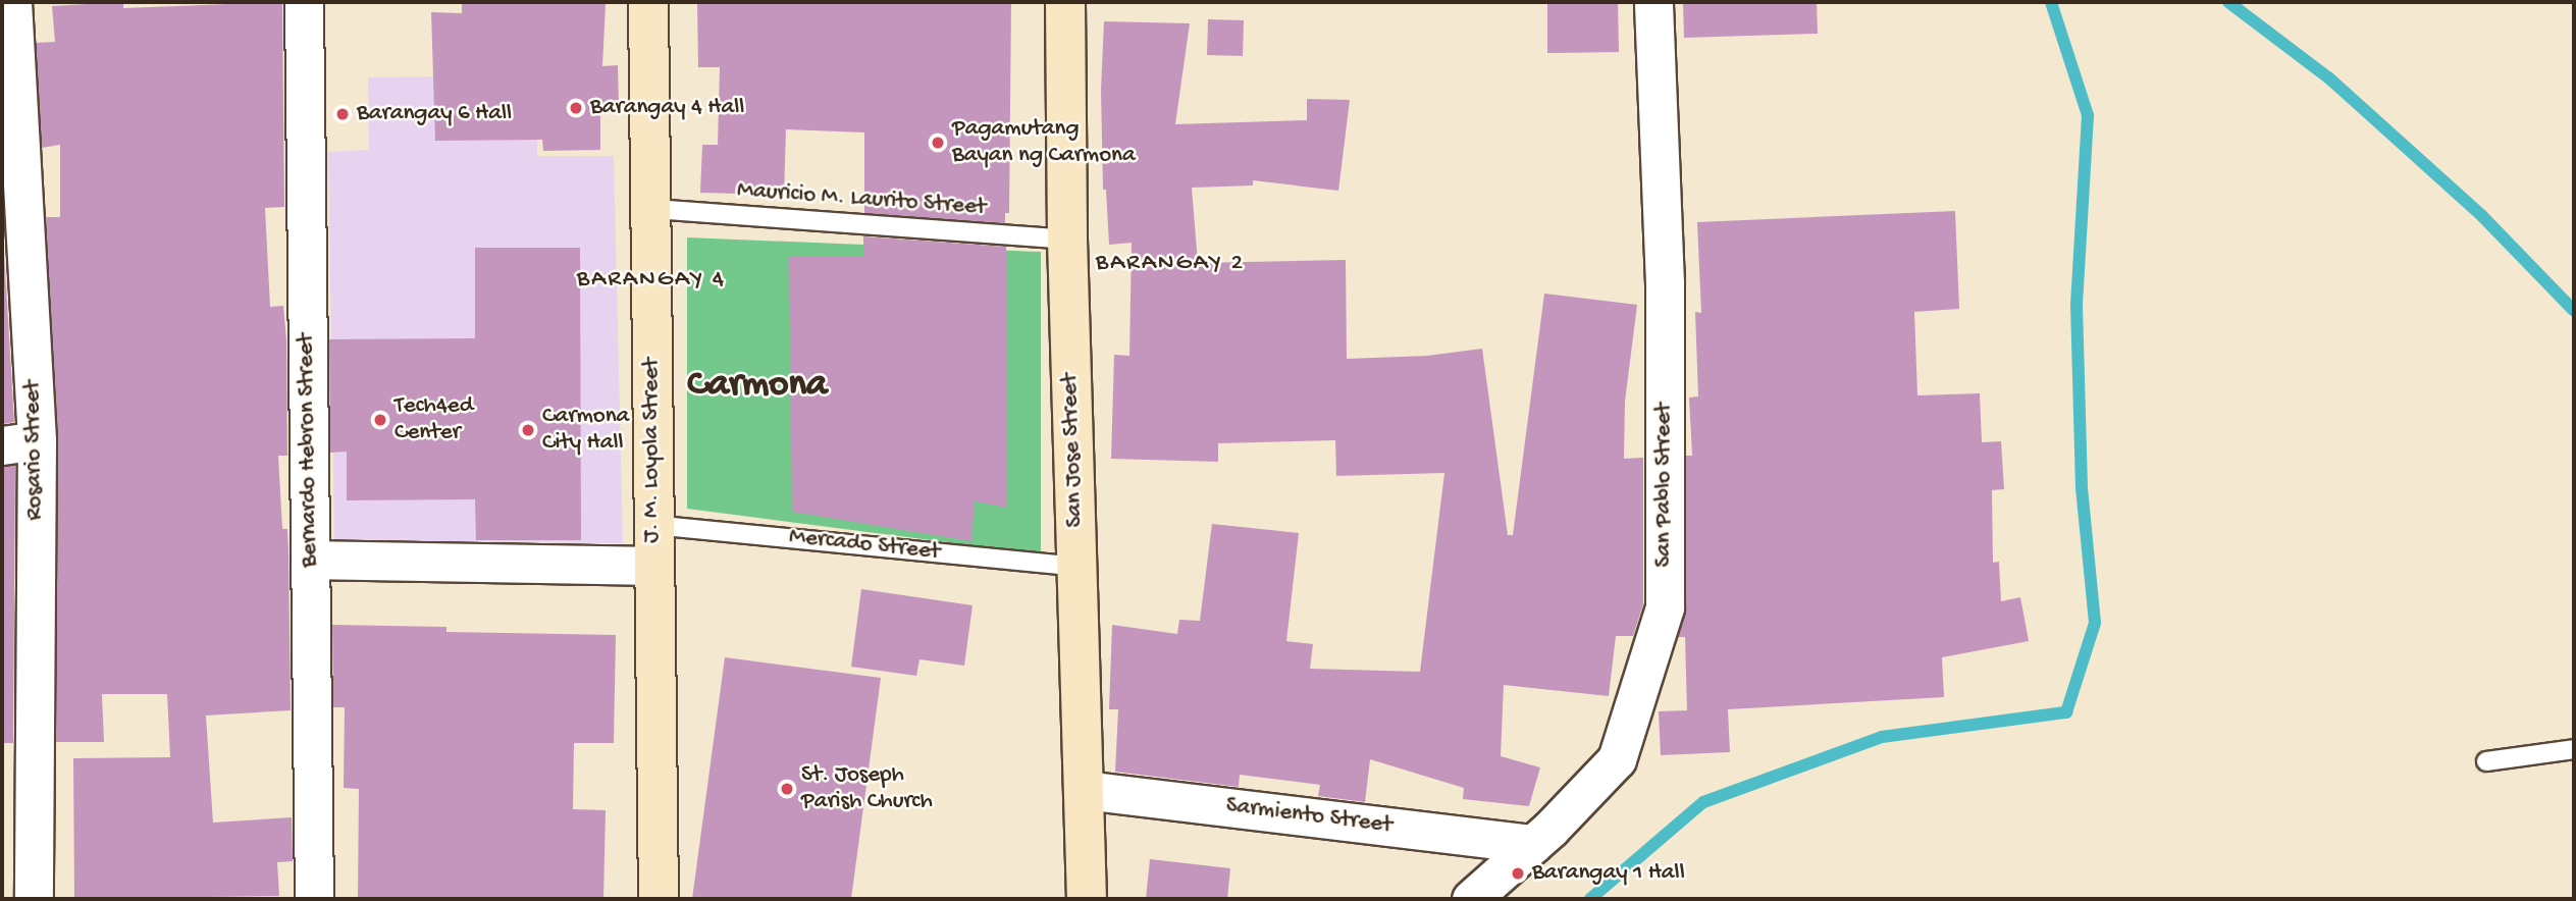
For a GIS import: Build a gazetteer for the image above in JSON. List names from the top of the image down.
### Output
{
  "streets": {
    "main road": ["J. M. Loyola Street", "San Jose Street"],
    "street": [
      "Rosario Street",
      "Bernardo Hebron Street",
      "San Pablo Street",
      "Sarmiento Street"
    ],
    "lane": ["Mauricio M. Laurito Street", "Mercado Street"]
  },
  "crossings": [
    ["Mauricio M. Laurito Street", "J. M. Loyola Street"],
    ["Mauricio M. Laurito Street", "San Jose Street"],
    ["J. M. Loyola Street", "Mercado Street"],
    ["San Jose Street", "Mercado Street"],
    ["San Jose Street", "Sarmiento Street"],
    ["San Pablo Street", "Sarmiento Street"]
  ],
  "districts": ["BARANGAY 2", "BARANGAY 4", "Carmona"],
  "places": [
    "Barangay 4 Hall",
    "Barangay 6 Hall",
    "Pagamutang Bayan ng Carmona",
    "Tech4ed Center",
    "Carmona City Hall",
    "St. Joseph Parish Church",
    "Barangay 1 Hall"
  ]
}
